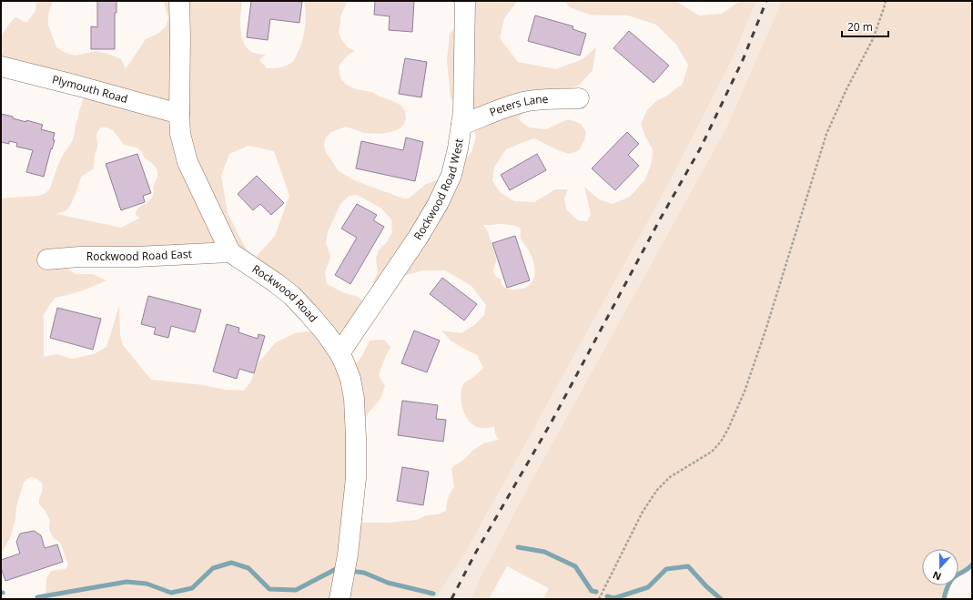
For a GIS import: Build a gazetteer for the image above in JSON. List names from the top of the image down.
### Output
{
  "streets": {
    "street": [
      "Plymouth Road",
      "Peters Lane",
      "Rockwood Road West",
      "Rockwood Road East",
      "Rockwood Road"
    ]
  },
  "crossings": [
    ["Peters Lane", "Rockwood Road West"],
    ["Rockwood Road West", "Rockwood Road"],
    ["Rockwood Road East", "Rockwood Road"]
  ],
  "scale_bar": "20 m",
  "north": "bottom"
}
